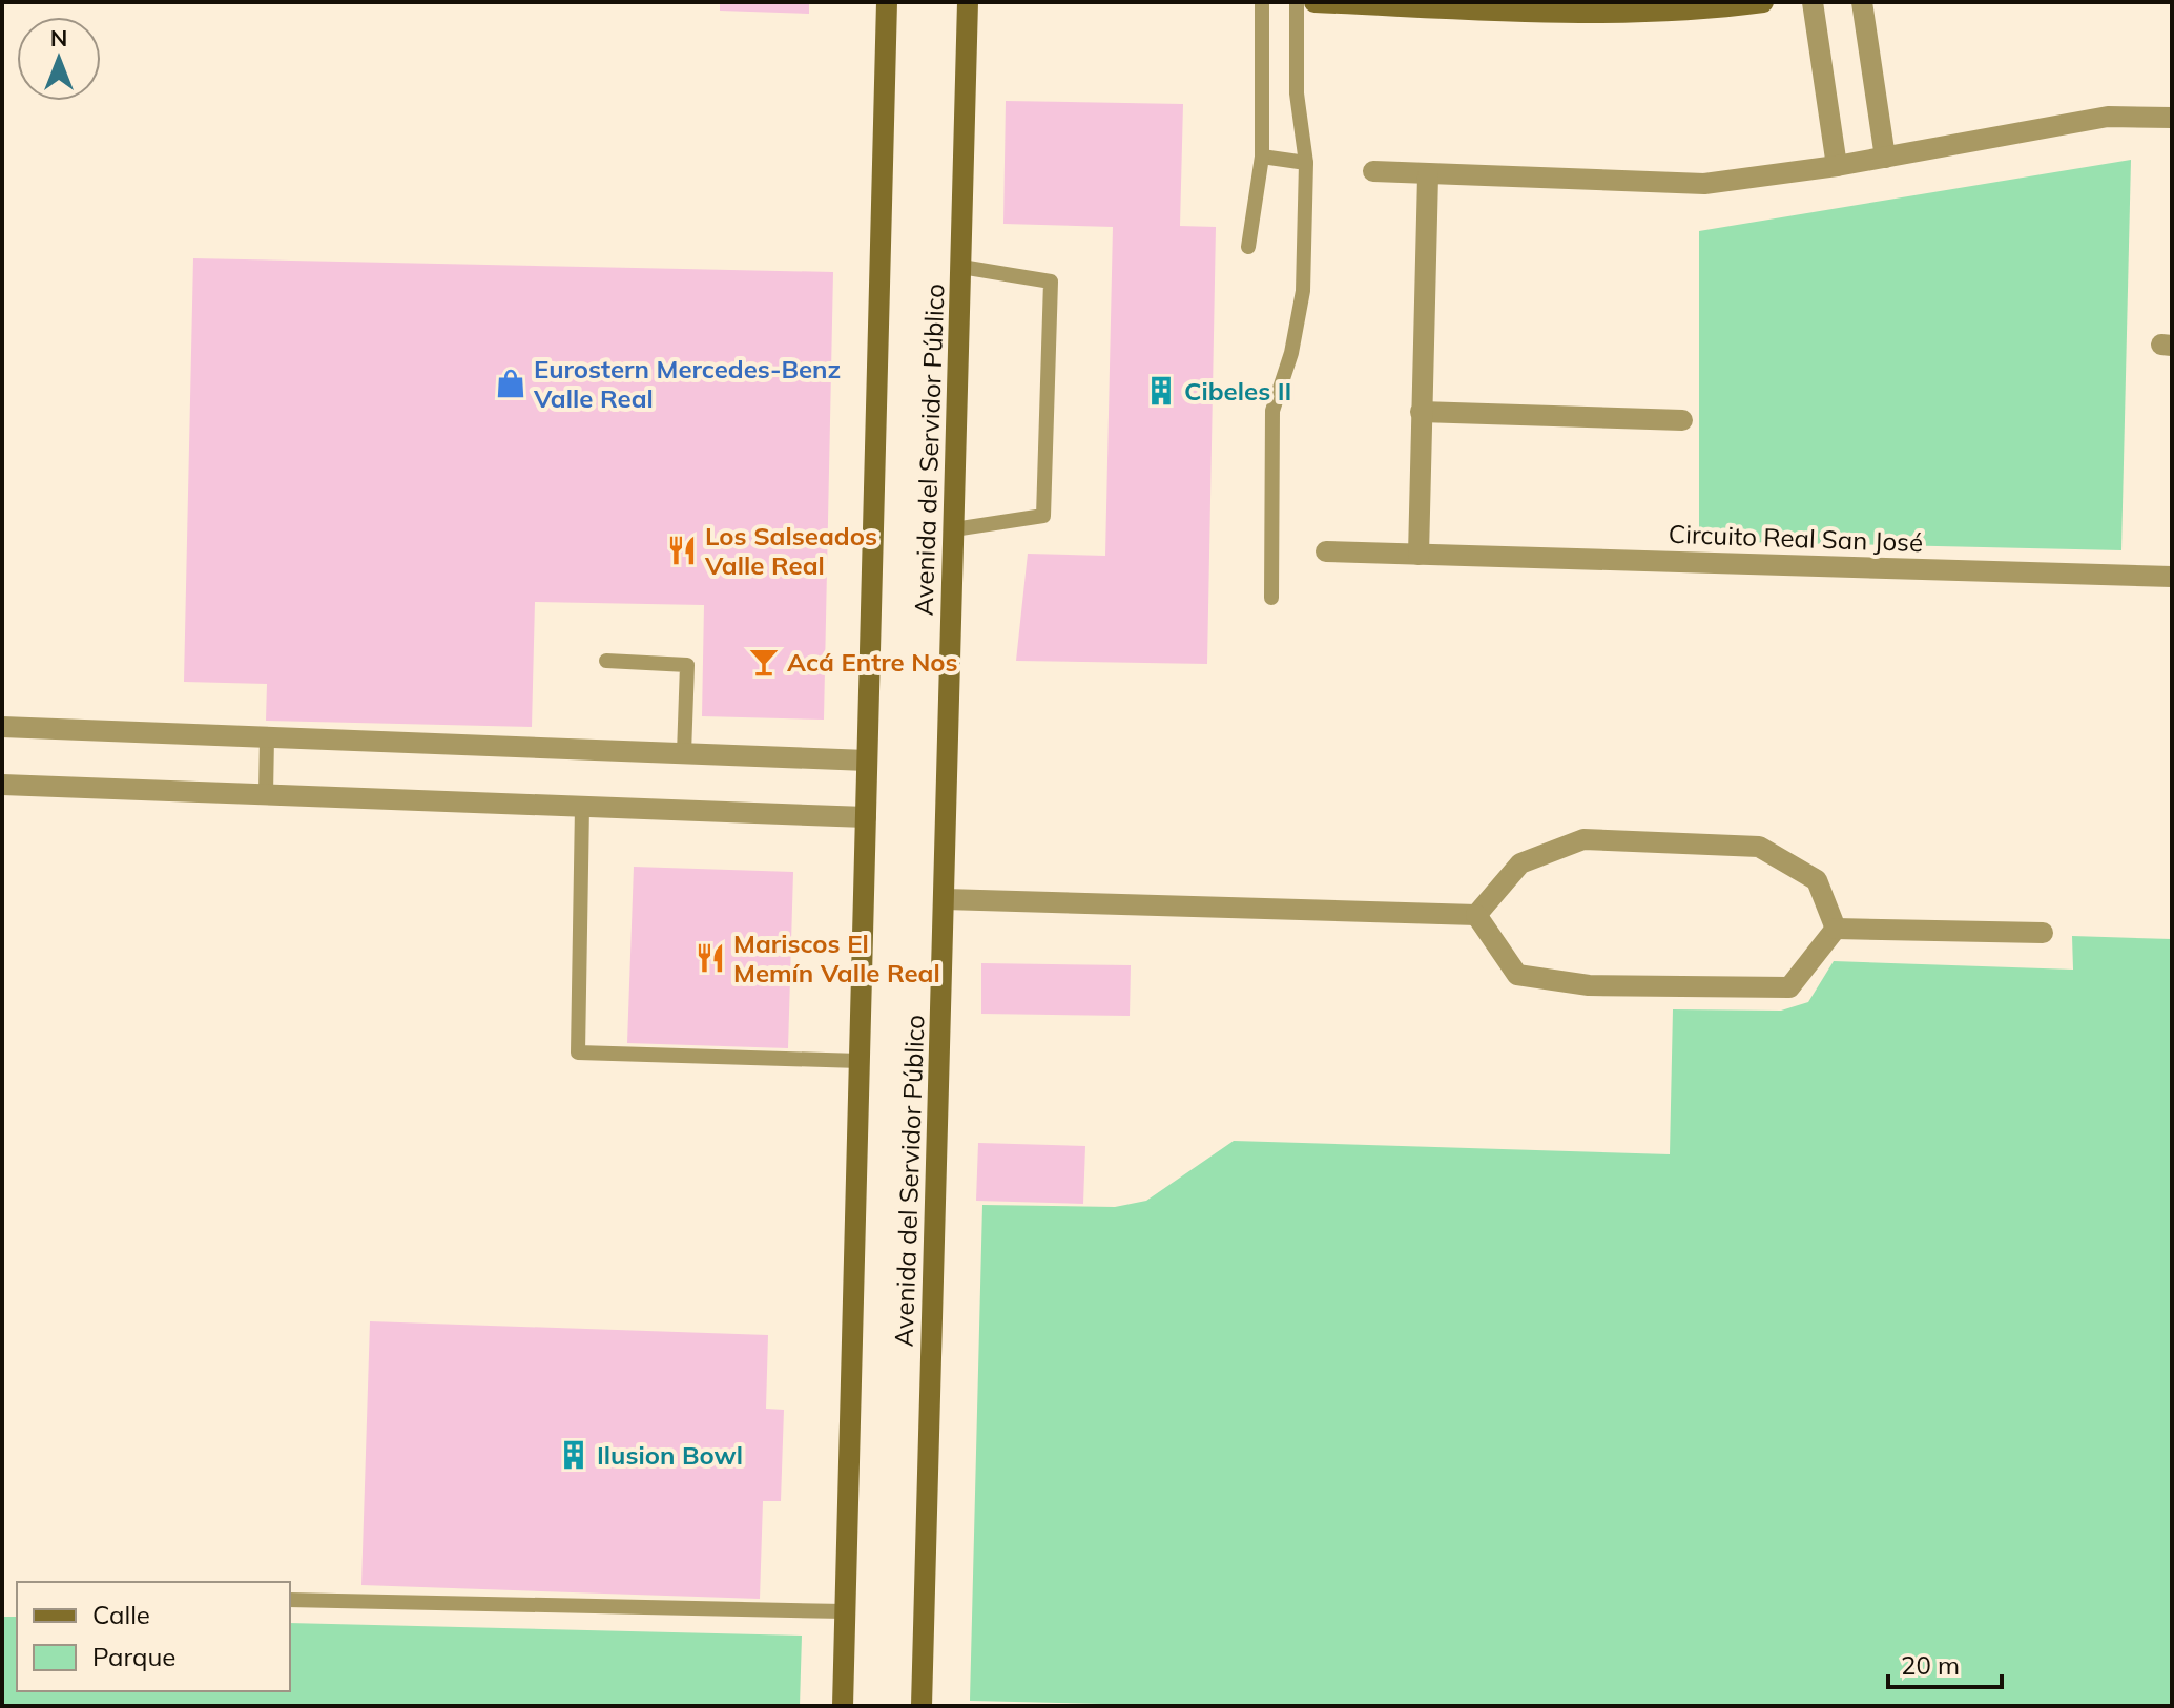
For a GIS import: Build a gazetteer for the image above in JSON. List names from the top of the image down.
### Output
{
  "streets": {
    "street": ["Avenida del Servidor Público", "Circuito Real San José"]
  },
  "places": {
    "shop": ["Eurostern Mercedes-Benz Valle Real"],
    "building": ["Cibeles II", "Ilusion Bowl"],
    "restaurant": ["Los Salseados Valle Real", "Mariscos El Memín Valle Real"],
    "bar": ["Acá Entre Nos"]
  },
  "legend": ["Calle", "Parque"],
  "scale_bar": "20 m",
  "north": "top"
}
